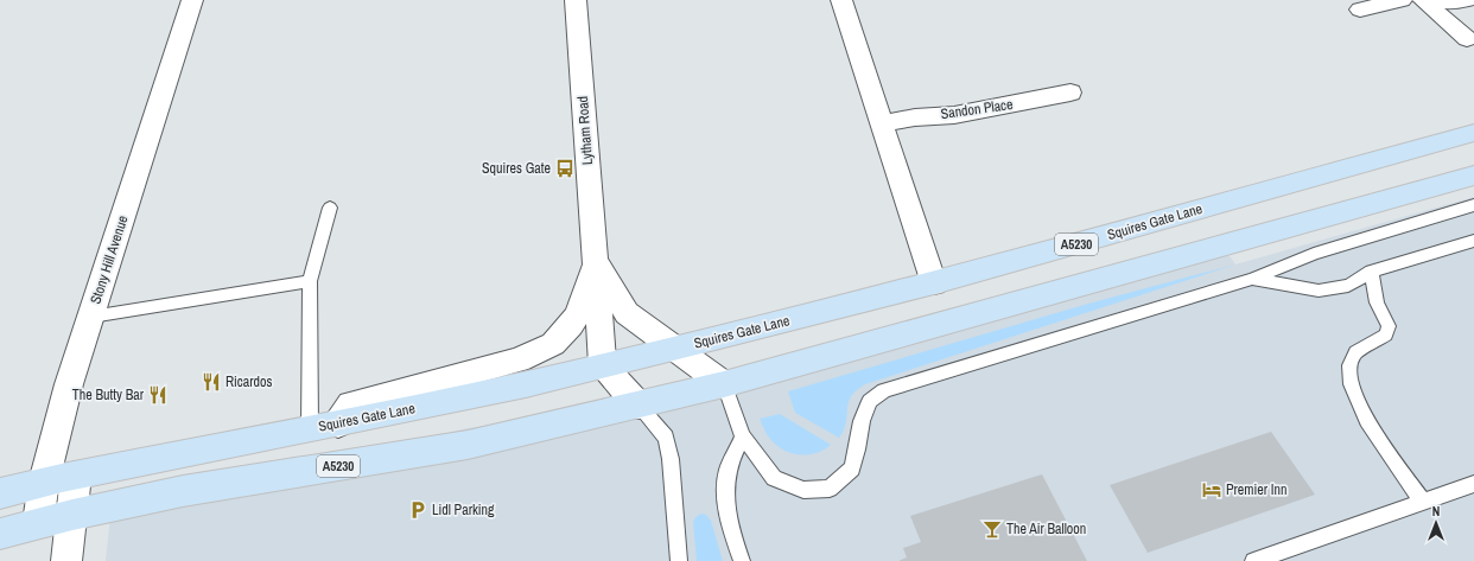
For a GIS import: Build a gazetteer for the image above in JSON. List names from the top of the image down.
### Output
{
  "streets": {
    "main road": ["Squires Gate Lane", "A5230"],
    "street": ["Sandon Place", "Lytham Road", "Stony Hill Avenue"]
  },
  "crossings": [
    ["Lytham Road", "Squires Gate Lane"],
    ["Lytham Road", "A5230"],
    ["Squires Gate Lane", "Stony Hill Avenue"],
    ["A5230", "Stony Hill Avenue"]
  ],
  "places": {
    "bus stop": ["Squires Gate"],
    "restaurant": ["Ricardos", "The Butty Bar"],
    "hotel": ["Premier Inn"],
    "parking": ["Lidl Parking"],
    "bar": ["The Air Balloon"]
  },
  "north": "top"
}
